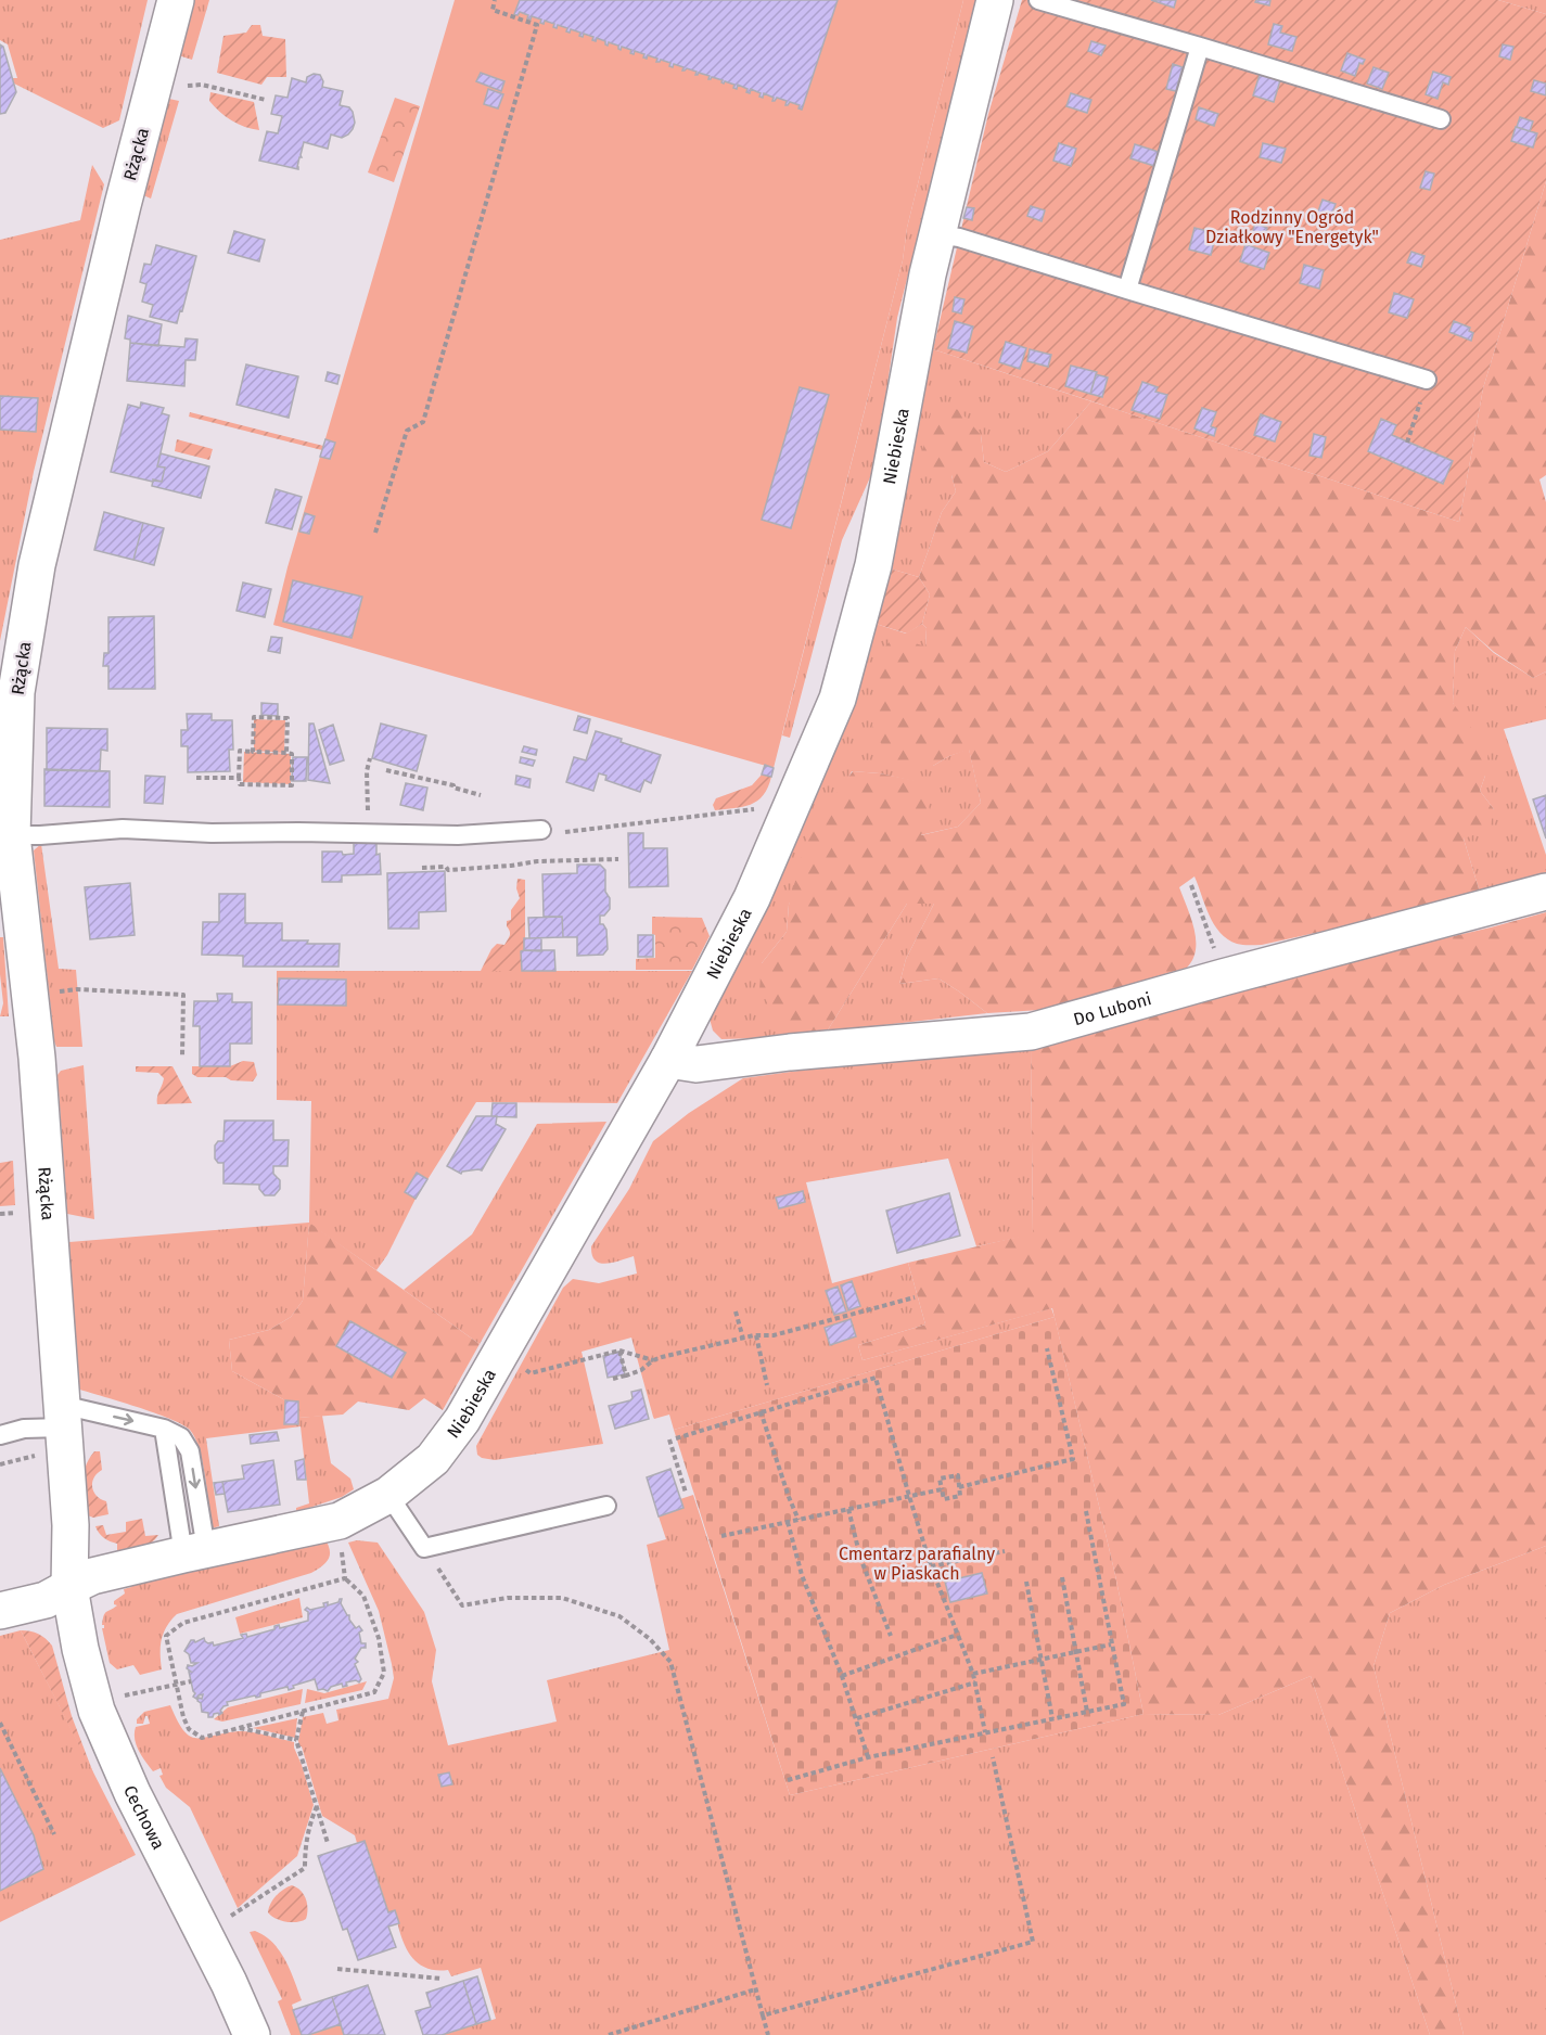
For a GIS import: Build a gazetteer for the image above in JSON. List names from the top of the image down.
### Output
{
  "streets": {
    "street": [
      "Rżącka",
      "Niebieska",
      "Do Luboni",
      "Cechowa"
    ]
  },
  "crossings": [
    ["Rżącka", "Niebieska"],
    ["Rżącka", "Cechowa"],
    ["Niebieska", "Do Luboni"],
    ["Niebieska", "Cechowa"]
  ],
  "parks": ["Rodzinny Ogród Działkowy \"Energetyk\"", "Cmentarz parafialny w Piaskach"]
}
